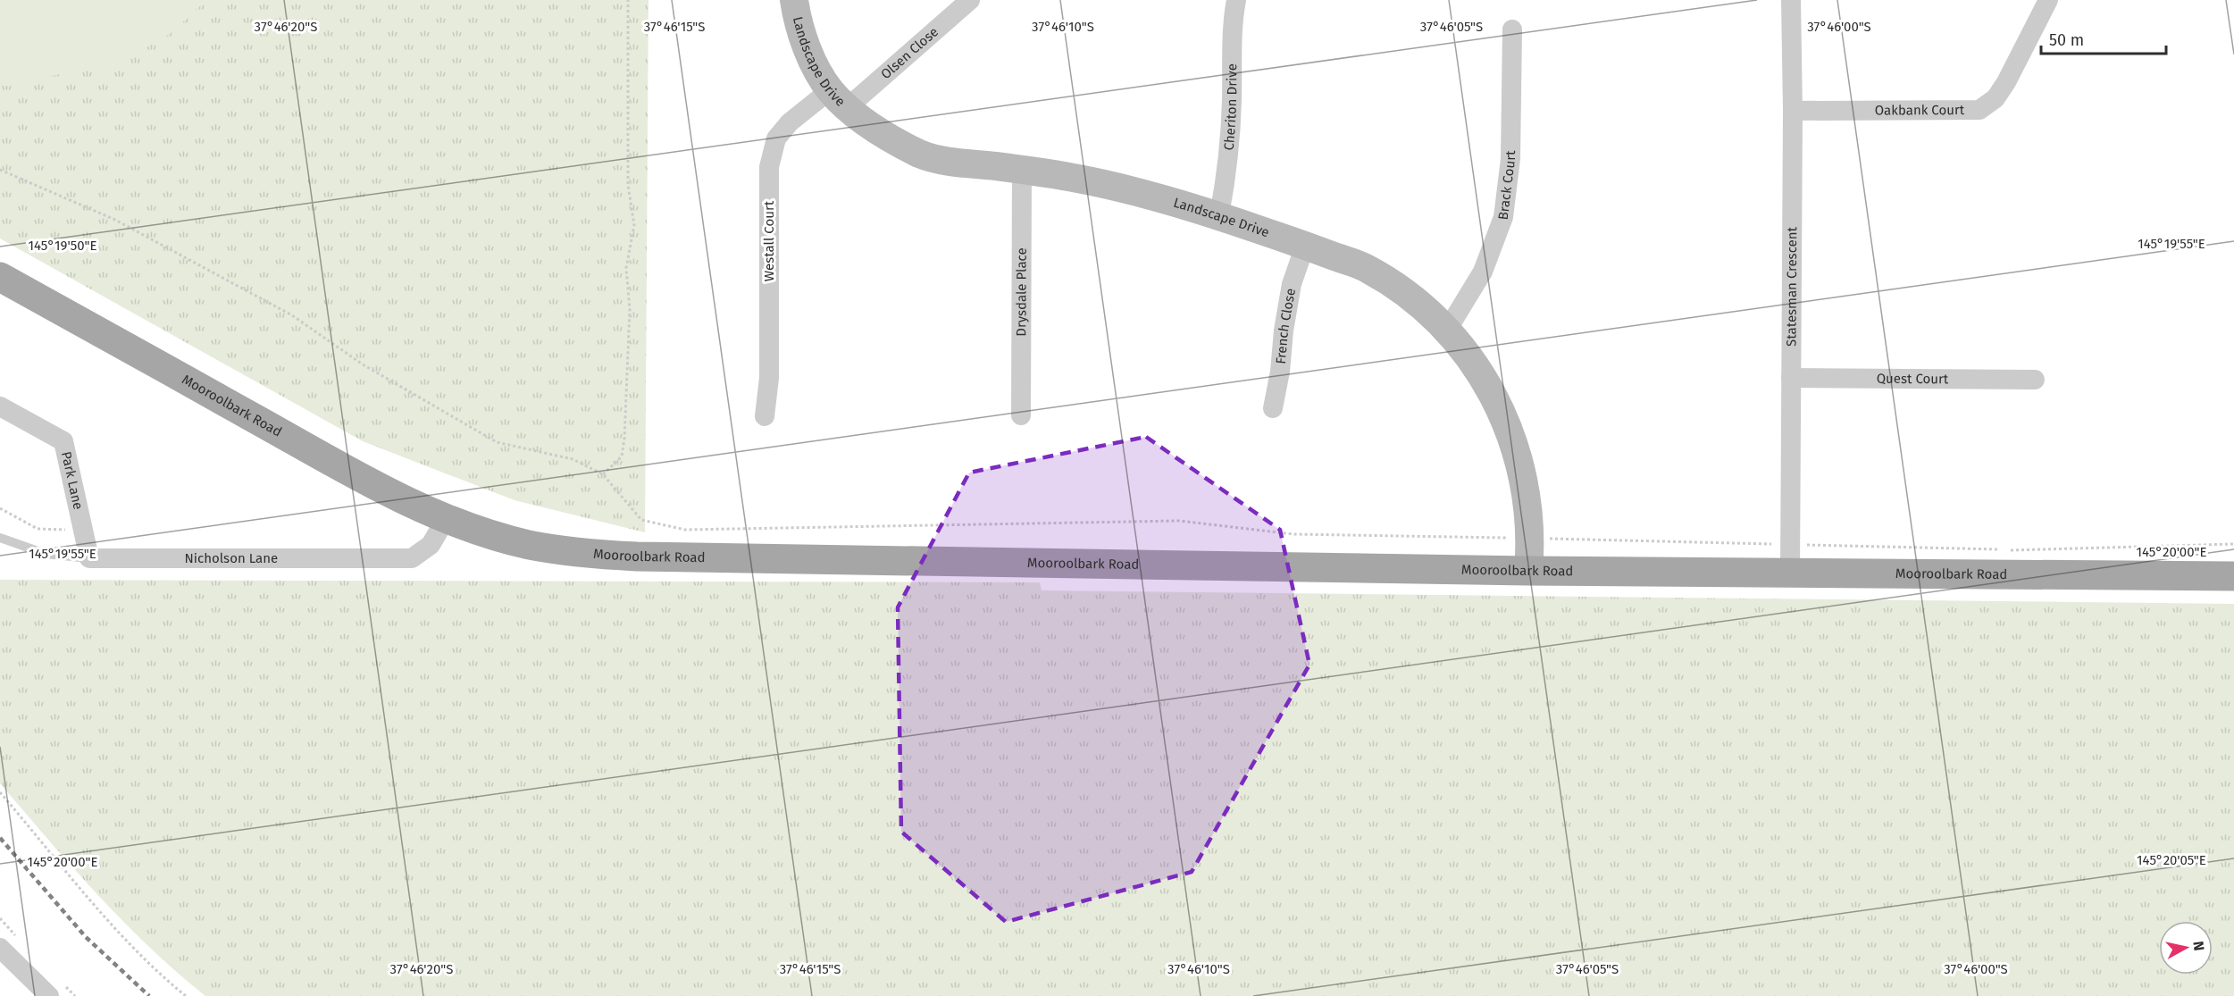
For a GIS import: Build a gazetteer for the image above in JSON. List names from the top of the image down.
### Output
{
  "streets": {
    "main road": ["Mooroolbark Road"],
    "street": [
      "Olsen Close",
      "Landscape Drive",
      "Cheriton Drive",
      "Oakbank Court",
      "Brack Court",
      "Westall Court",
      "Statesman Crescent",
      "Drysdale Place",
      "French Close",
      "Quest Court",
      "Park Lane",
      "Nicholson Lane"
    ]
  },
  "crossings": [
    ["Olsen Close", "Landscape Drive"],
    ["Olsen Close", "Westall Court"],
    ["Landscape Drive", "Cheriton Drive"],
    ["Landscape Drive", "Brack Court"],
    ["Landscape Drive", "Westall Court"],
    ["Landscape Drive", "Drysdale Place"],
    ["Landscape Drive", "French Close"],
    ["Landscape Drive", "Mooroolbark Road"],
    ["Oakbank Court", "Statesman Crescent"],
    ["Statesman Crescent", "Quest Court"],
    ["Statesman Crescent", "Mooroolbark Road"],
    ["Mooroolbark Road", "Nicholson Lane"],
    ["Park Lane", "Nicholson Lane"]
  ],
  "scale_bar": "50 m",
  "north": "right",
  "coordinates": [
    "37°46'20\"S",
    "37°46'15\"S",
    "37°46'10\"S",
    "37°46'05\"S",
    "37°46'00\"S",
    "145°19'55\"E",
    "145°19'50\"E",
    "145°20'00\"E",
    "145°20'05\"E"
  ]
}
